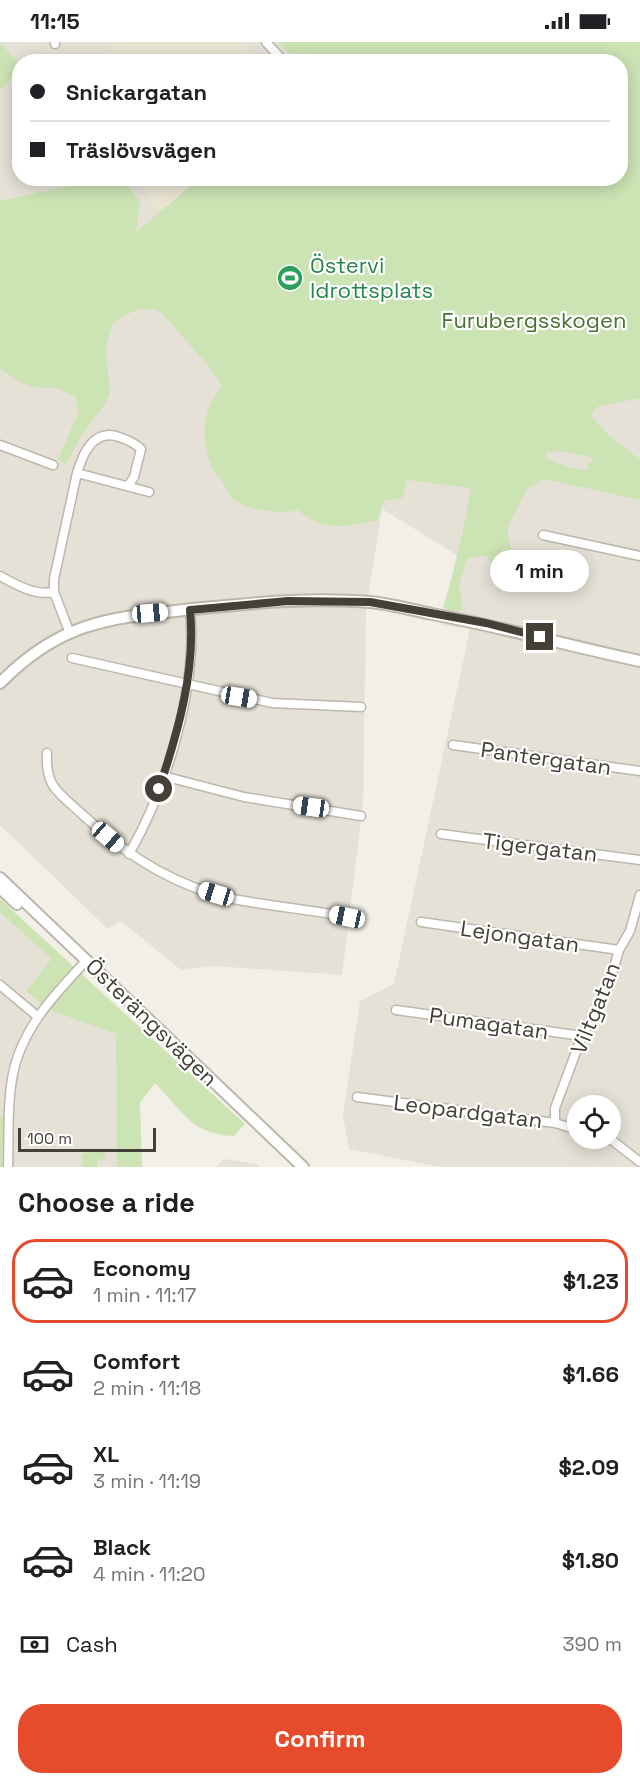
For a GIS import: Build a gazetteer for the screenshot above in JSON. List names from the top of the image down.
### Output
{
  "streets": {
    "street": [
      "Pantergatan",
      "Tigergatan",
      "Lejongatan",
      "Viltgatan",
      "Österängsvägen",
      "Pumagatan",
      "Leopardgatan"
    ]
  },
  "crossings": [
    ["Lejongatan", "Viltgatan"],
    ["Viltgatan", "Pumagatan"],
    ["Viltgatan", "Leopardgatan"]
  ],
  "parks": ["Furubergsskogen"],
  "places": {
    "sports": ["Östervi Idrottsplats"]
  },
  "scale_bar": "100 m",
  "page": {
    "status": "11:15",
    "banner": ["Snickargatan", "Träslövsvägen"],
    "bubble": "1 min",
    "scale": "100 m",
    "heading": "Choose a ride",
    "list": [
      {
        "name": "Economy",
        "note": "1 min · 11:17",
        "value": "$1.23"
      },
      {
        "name": "Comfort",
        "note": "2 min · 11:18",
        "value": "$1.66"
      },
      {
        "name": "XL",
        "note": "3 min · 11:19",
        "value": "$2.09"
      },
      {
        "name": "Black",
        "note": "4 min · 11:20",
        "value": "$1.80"
      }
    ],
    "pay": ["Cash", "390 m"],
    "buttons": "Confirm"
  }
}
